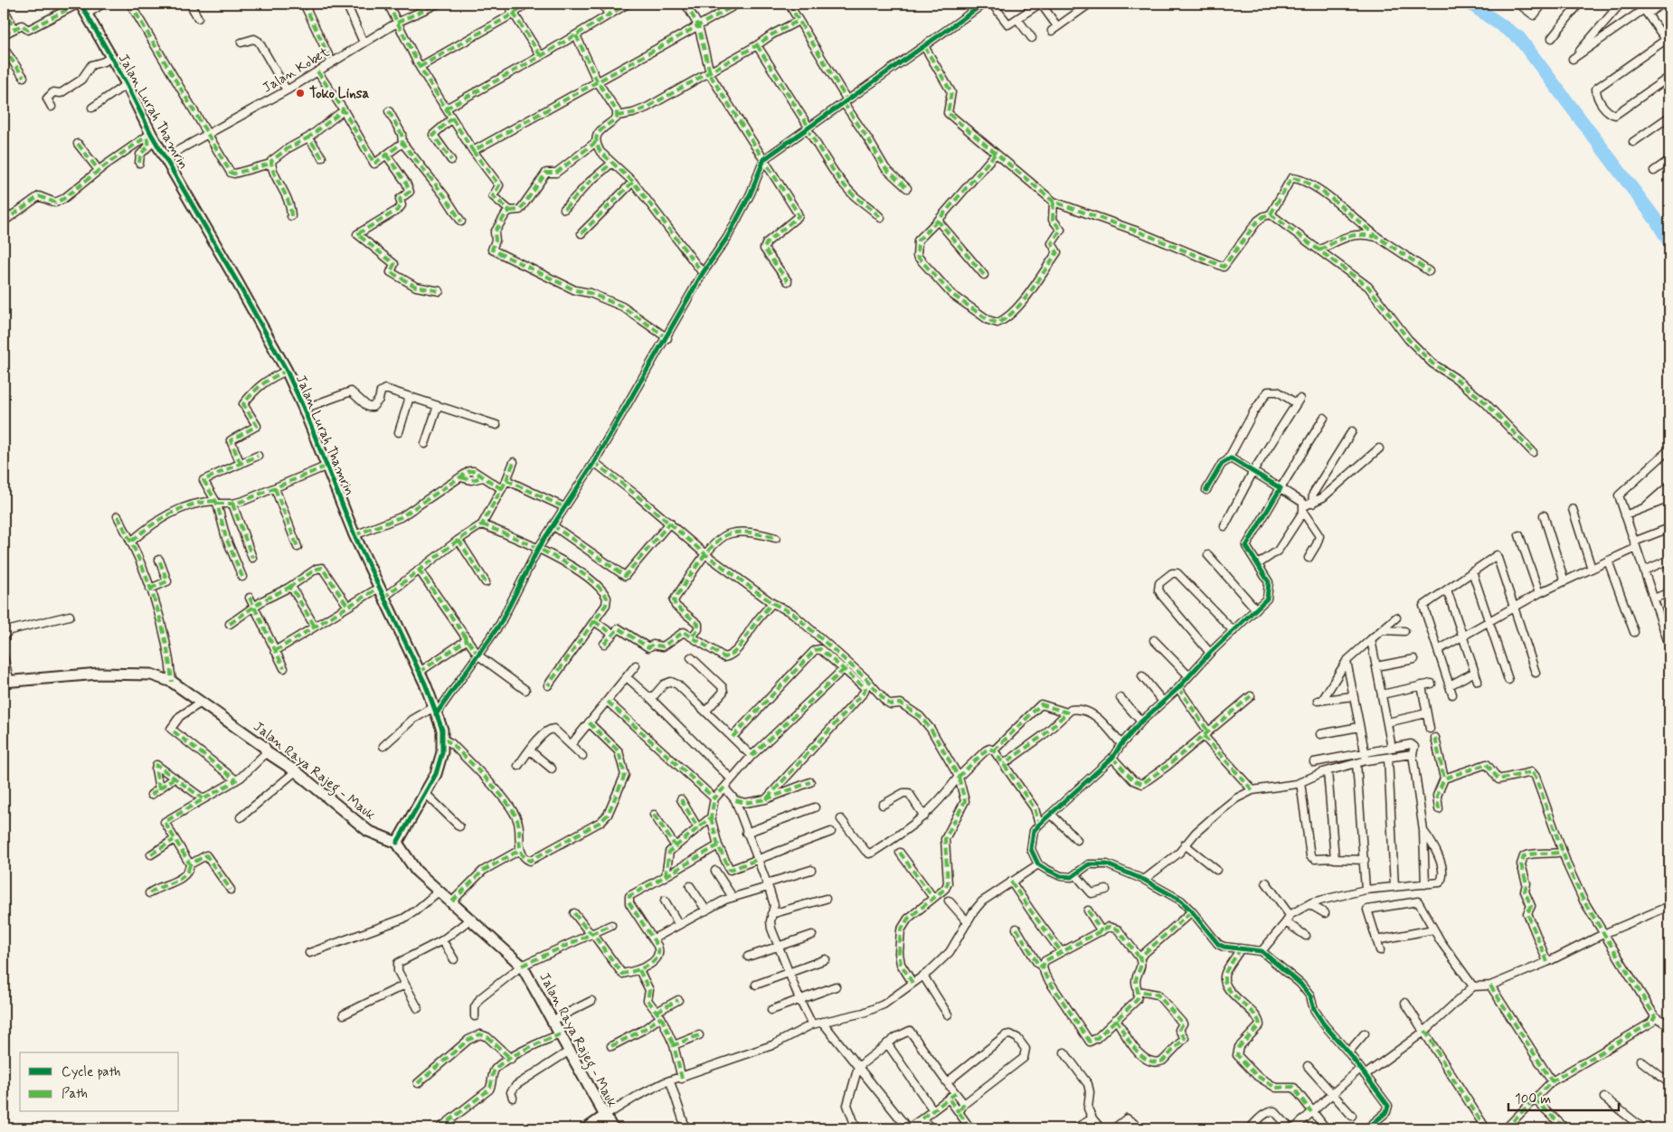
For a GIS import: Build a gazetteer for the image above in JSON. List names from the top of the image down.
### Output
{
  "streets": {
    "street": ["Jalan Kobet", "Jalan Lurah Thamrin", "Jalan Raya Rajeg - Mauk"]
  },
  "crossings": [
    ["Jalan Kobet", "Jalan Lurah Thamrin"],
    ["Jalan Lurah Thamrin", "Jalan Raya Rajeg - Mauk"]
  ],
  "places": ["Toko Linsa"],
  "legend": ["Cycle path", "Path"],
  "scale_bar": "100 m"
}
